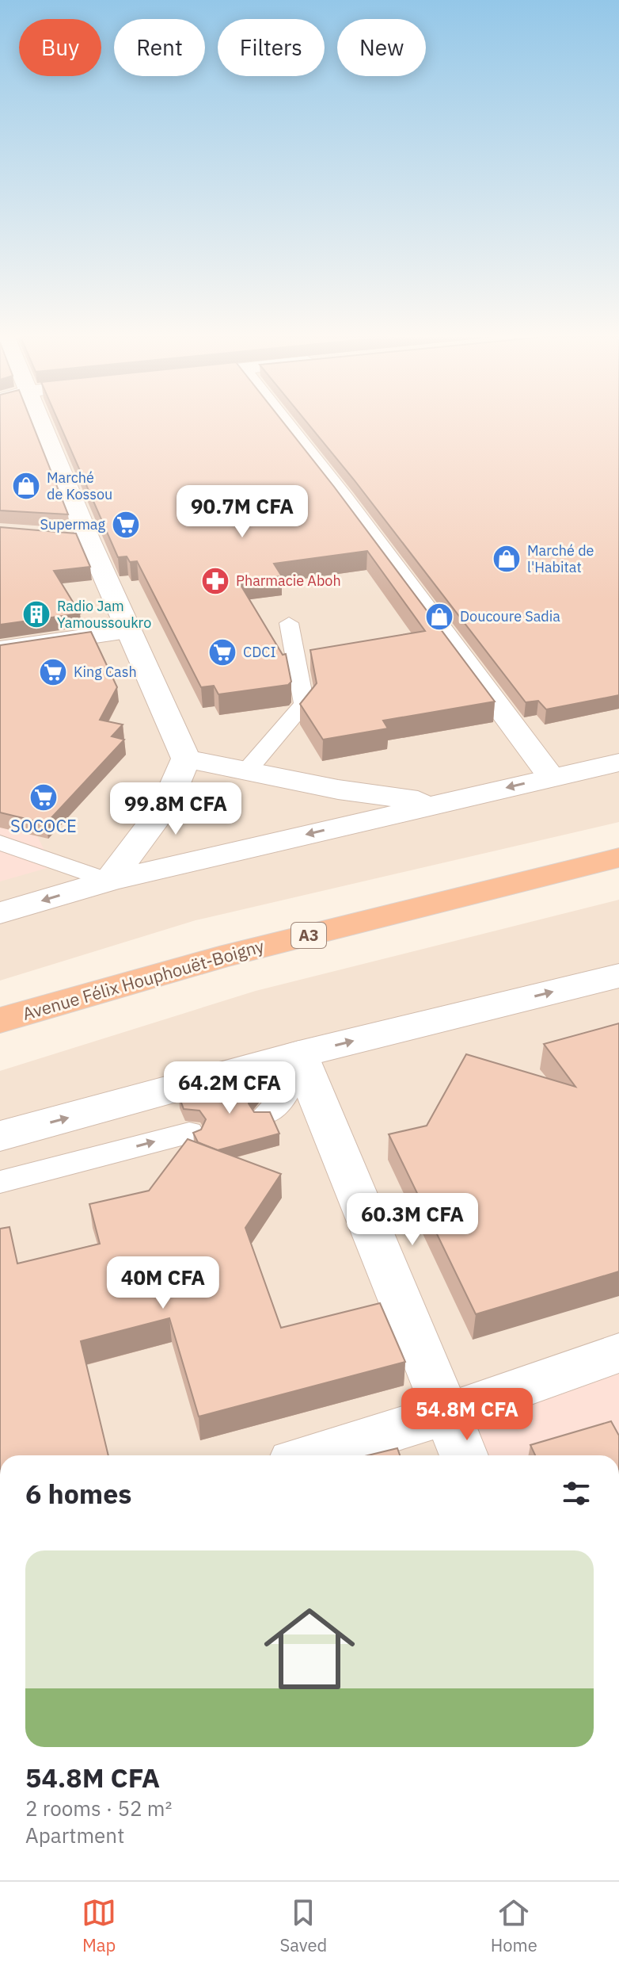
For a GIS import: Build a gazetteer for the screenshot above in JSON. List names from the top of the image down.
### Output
{
  "streets": {
    "highway": ["A3", "Avenue Félix Houphouët-Boigny"]
  },
  "places": {
    "shop": ["Marché de Kossou", "Marché de l'Habitat", "Doucoure Sadia"],
    "supermarket": [
      "Supermag",
      "CDCI",
      "King Cash",
      "SOCOCE"
    ],
    "pharmacy": ["Pharmacie Aboh"],
    "building": ["Radio Jam Yamoussoukro"]
  },
  "page": {
    "chip": [
      "Buy",
      "Rent",
      "Filters",
      "New"
    ],
    "price": [
      "90.7M CFA",
      "99.8M CFA",
      "64.2M CFA",
      "60.3M CFA",
      "40M CFA",
      "54.8M CFA"
    ],
    "heading": "6 homes",
    "list": [
      {
        "name": "54.8M CFA",
        "note": "2 rooms · 52 m² · Apartment"
      }
    ],
    "tabs": ["Map", "Saved", "Home"]
  }
}
